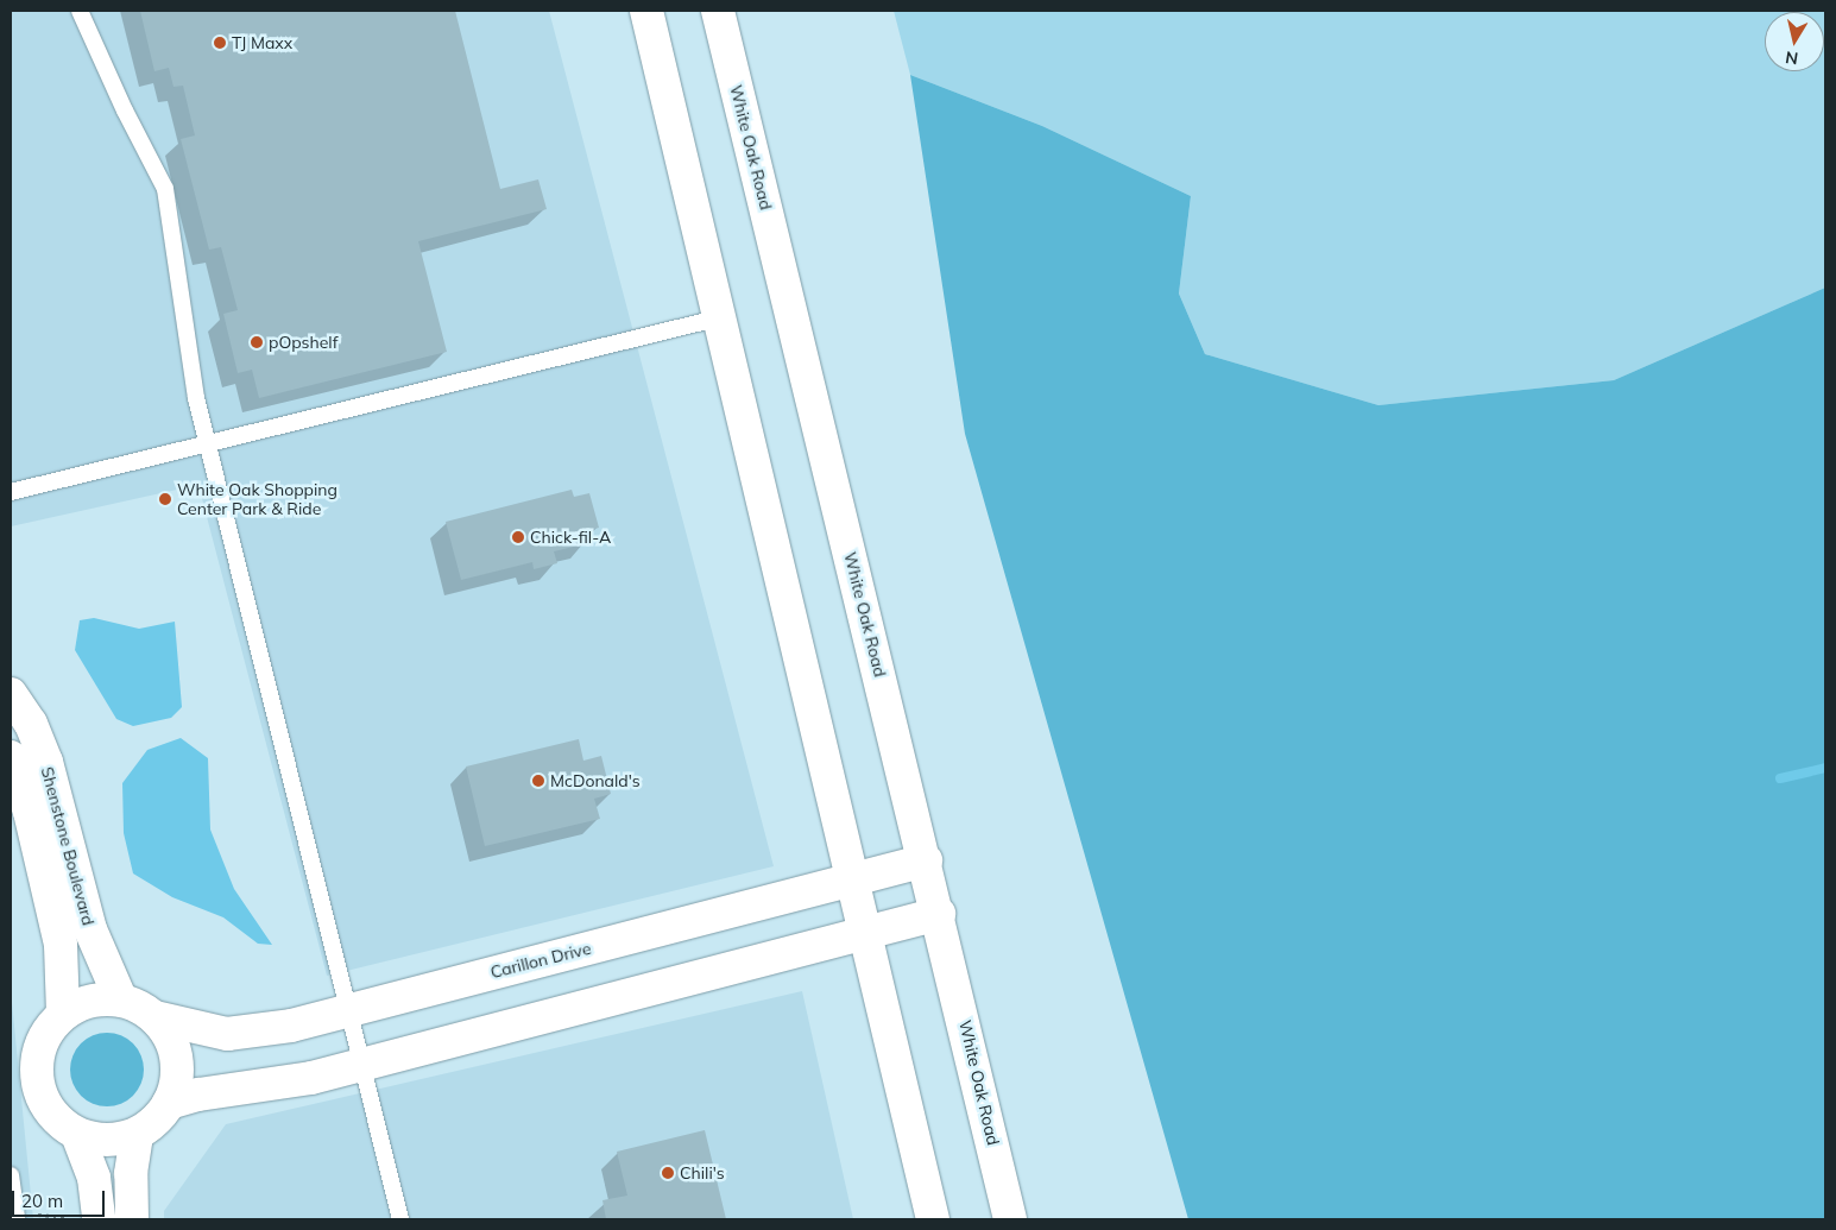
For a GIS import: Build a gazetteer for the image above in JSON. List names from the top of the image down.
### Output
{
  "streets": {
    "street": ["White Oak Road", "Shenstone Boulevard", "Carillon Drive"]
  },
  "crossings": [
    ["White Oak Road", "Carillon Drive"],
    ["Shenstone Boulevard", "Carillon Drive"]
  ],
  "places": [
    "TJ Maxx",
    "pOpshelf",
    "White Oak Shopping Center Park & Ride",
    "Chick-fil-A",
    "McDonald's",
    "Chili's"
  ],
  "scale_bar": "20 m",
  "north": "bottom"
}
